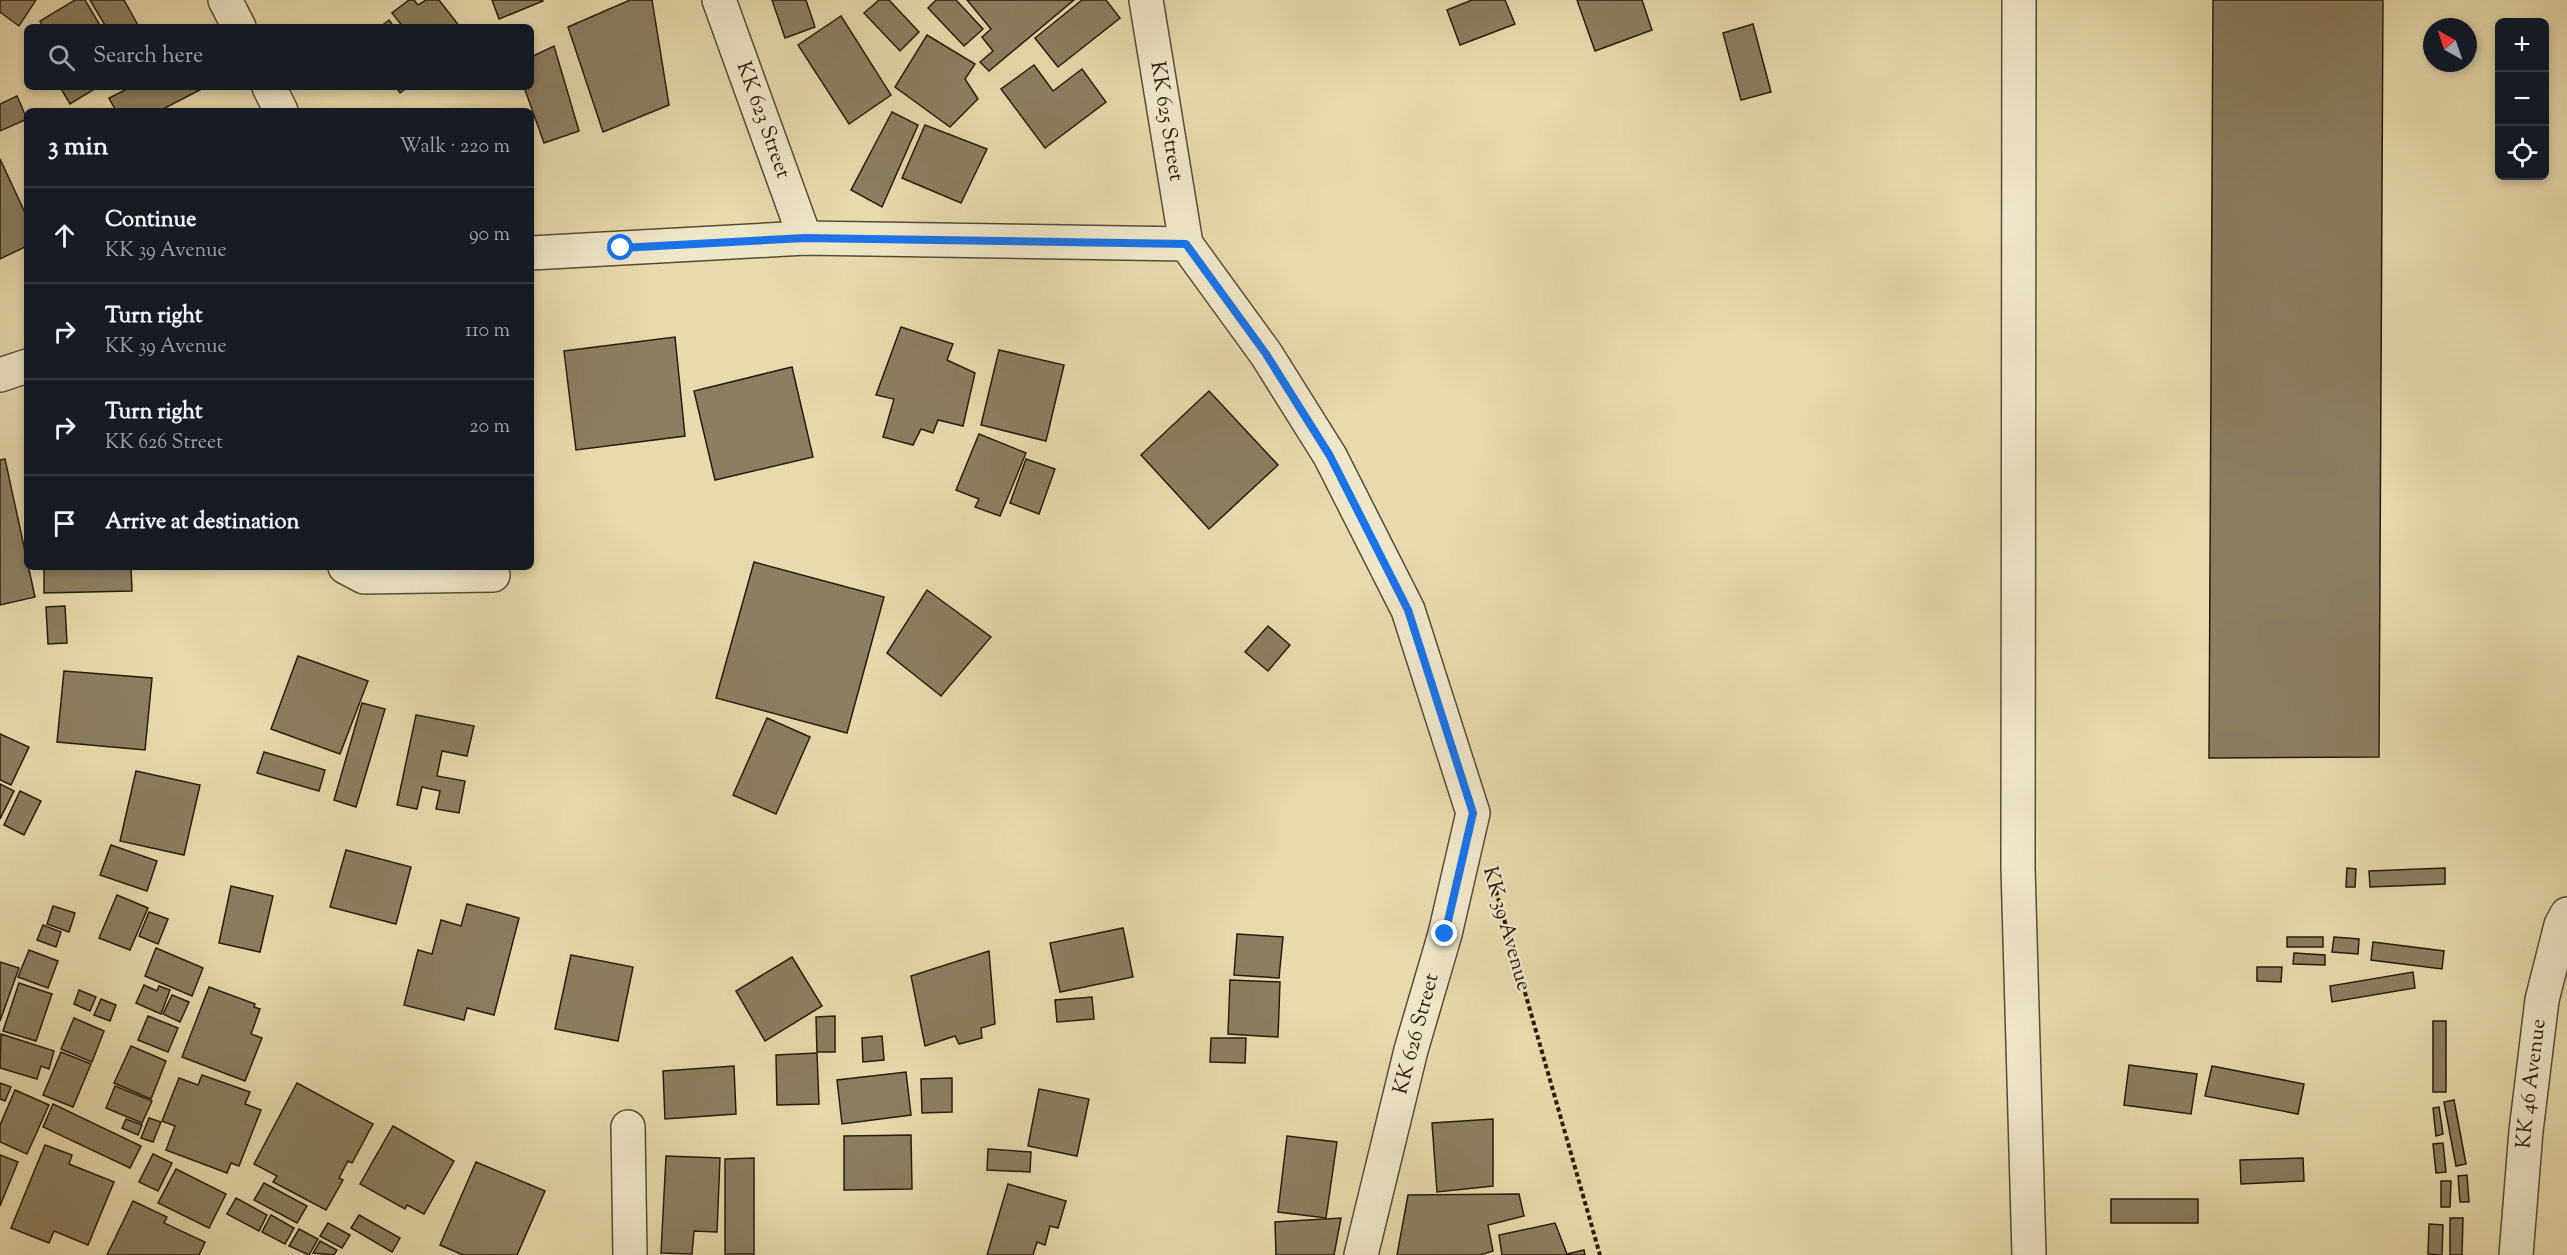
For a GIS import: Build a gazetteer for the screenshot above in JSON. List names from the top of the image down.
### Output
{
  "streets": {
    "street": [
      "KK 623 Street",
      "KK 625 Street",
      "KK 626 Street",
      "KK 46 Avenue"
    ],
    "path": ["KK 39 Avenue"]
  },
  "crossings": [
    ["KK 625 Street", "KK 626 Street"]
  ],
  "north": "top left",
  "page": {
    "map_buttons": ["+", "−"],
    "search": "Search here",
    "heading": ["3 min", "Walk · 220 m"],
    "list": [
      ["Continue", "KK 39 Avenue", "90 m"],
      ["Turn right", "KK 39 Avenue", "110 m"],
      ["Turn right", "KK 626 Street", "20 m"],
      "Arrive at destination"
    ]
  }
}
